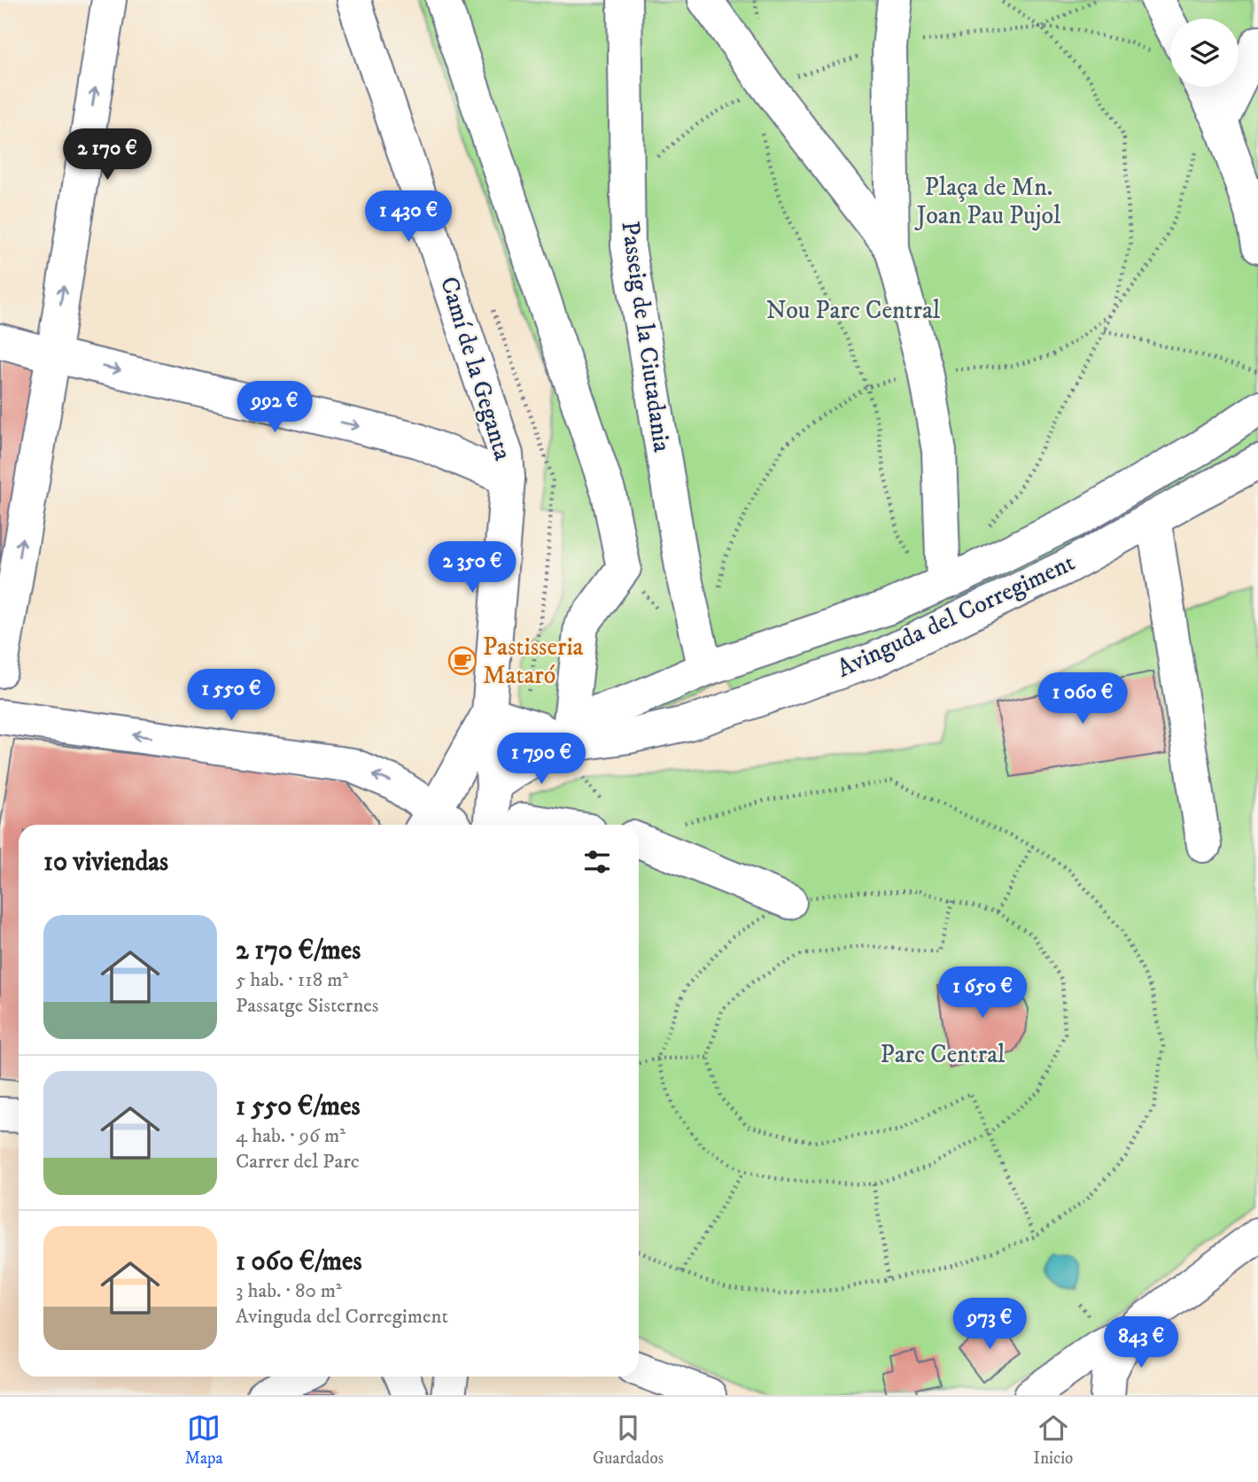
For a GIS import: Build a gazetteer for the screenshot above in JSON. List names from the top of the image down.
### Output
{
  "streets": {
    "street": ["Passeig de la Ciutadania", "Camí de la Geganta", "Avinguda del Corregiment"]
  },
  "crossings": [
    ["Camí de la Geganta", "Avinguda del Corregiment"]
  ],
  "parks": ["Plaça de Mn. Joan Pau Pujol", "Nou Parc Central", "Parc Central"],
  "places": {
    "cafe": ["Pastisseria Mataró"]
  },
  "page": {
    "price": [
      "2 170 €",
      "1 430 €",
      "992 €",
      "2 350 €",
      "1 550 €",
      "1 060 €",
      "1 790 €",
      "1 650 €",
      "973 €",
      "843 €"
    ],
    "heading": "10 viviendas",
    "list": [
      {
        "name": "2 170 €/mes",
        "note": "5 hab. · 118 m² · Passatge Sisternes"
      },
      {
        "name": "1 550 €/mes",
        "note": "4 hab. · 96 m² · Carrer del Parc"
      },
      {
        "name": "1 060 €/mes",
        "note": "3 hab. · 80 m² · Avinguda del Corregiment"
      }
    ],
    "tabs": ["Mapa", "Guardados", "Inicio"]
  }
}
